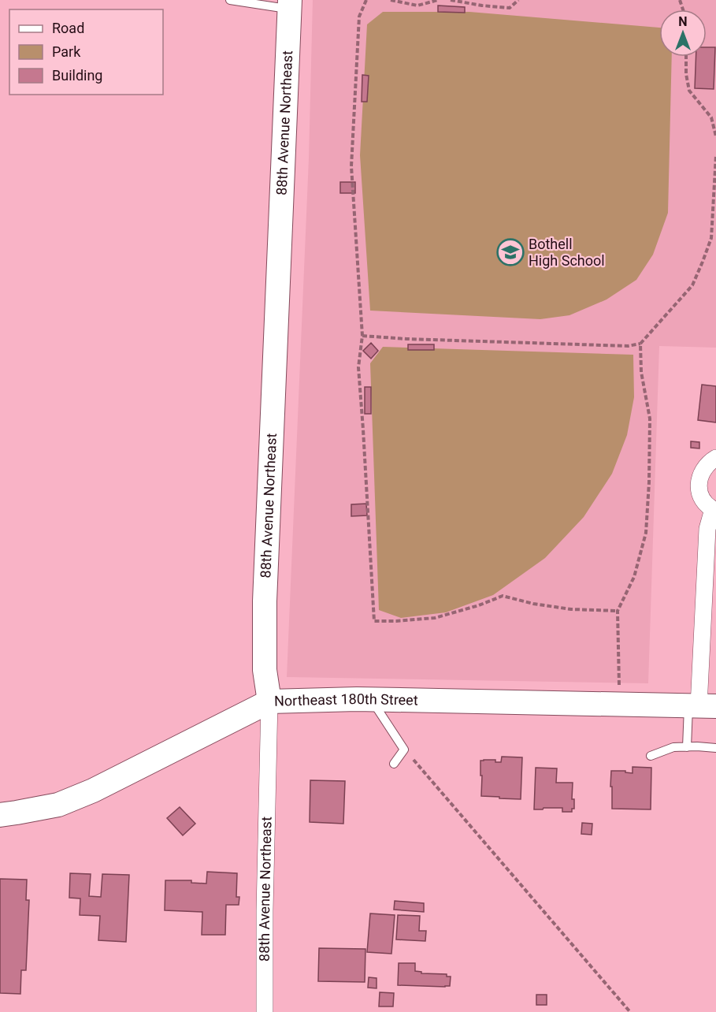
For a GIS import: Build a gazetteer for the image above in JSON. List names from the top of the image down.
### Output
{
  "streets": {
    "street": ["88th Avenue Northeast", "Northeast 180th Street"]
  },
  "crossings": [
    ["88th Avenue Northeast", "Northeast 180th Street"]
  ],
  "places": {
    "school or university": ["Bothell High School"]
  },
  "legend": ["Road", "Park", "Building"],
  "north": "top"
}
